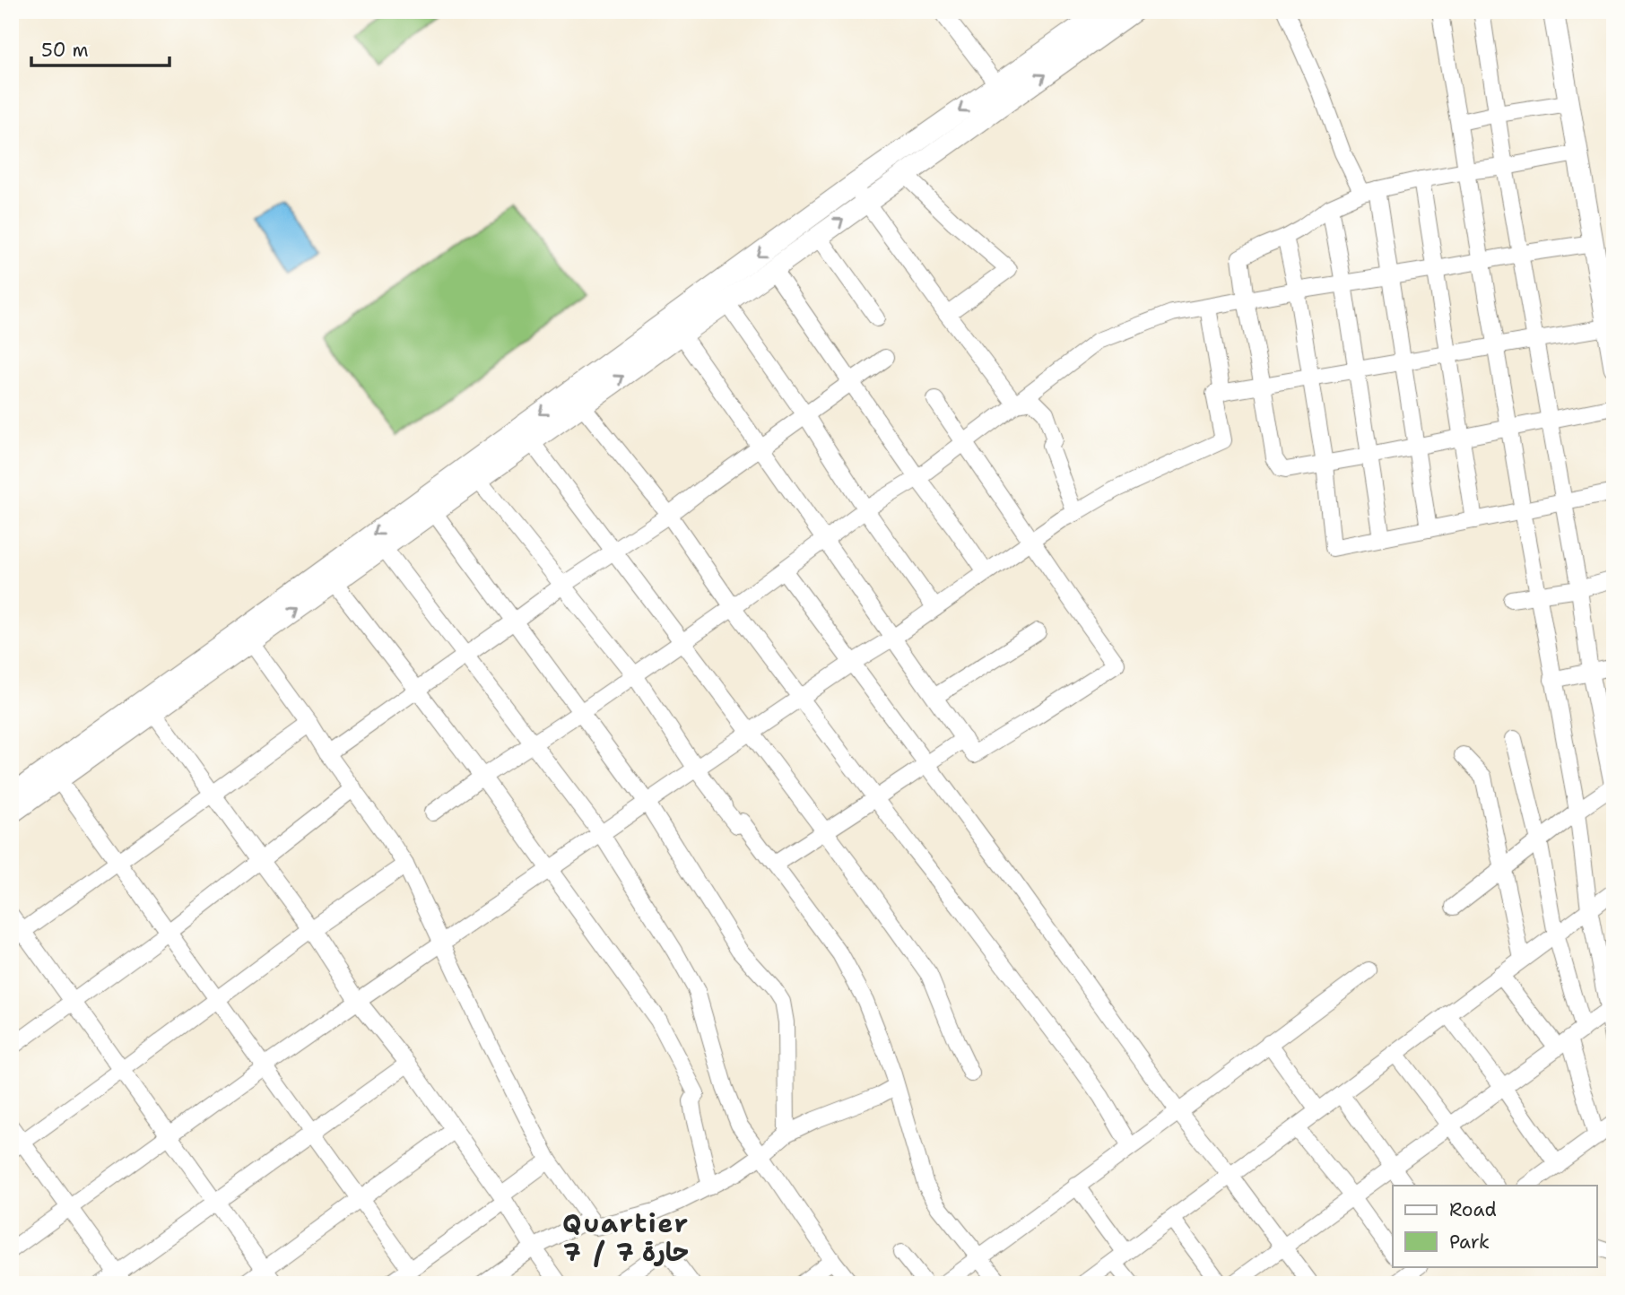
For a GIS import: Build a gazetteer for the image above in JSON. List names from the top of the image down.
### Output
{
  "districts": ["Quartier 7 / حارة 7"],
  "legend": ["Road", "Park"],
  "scale_bar": "50 m"
}
